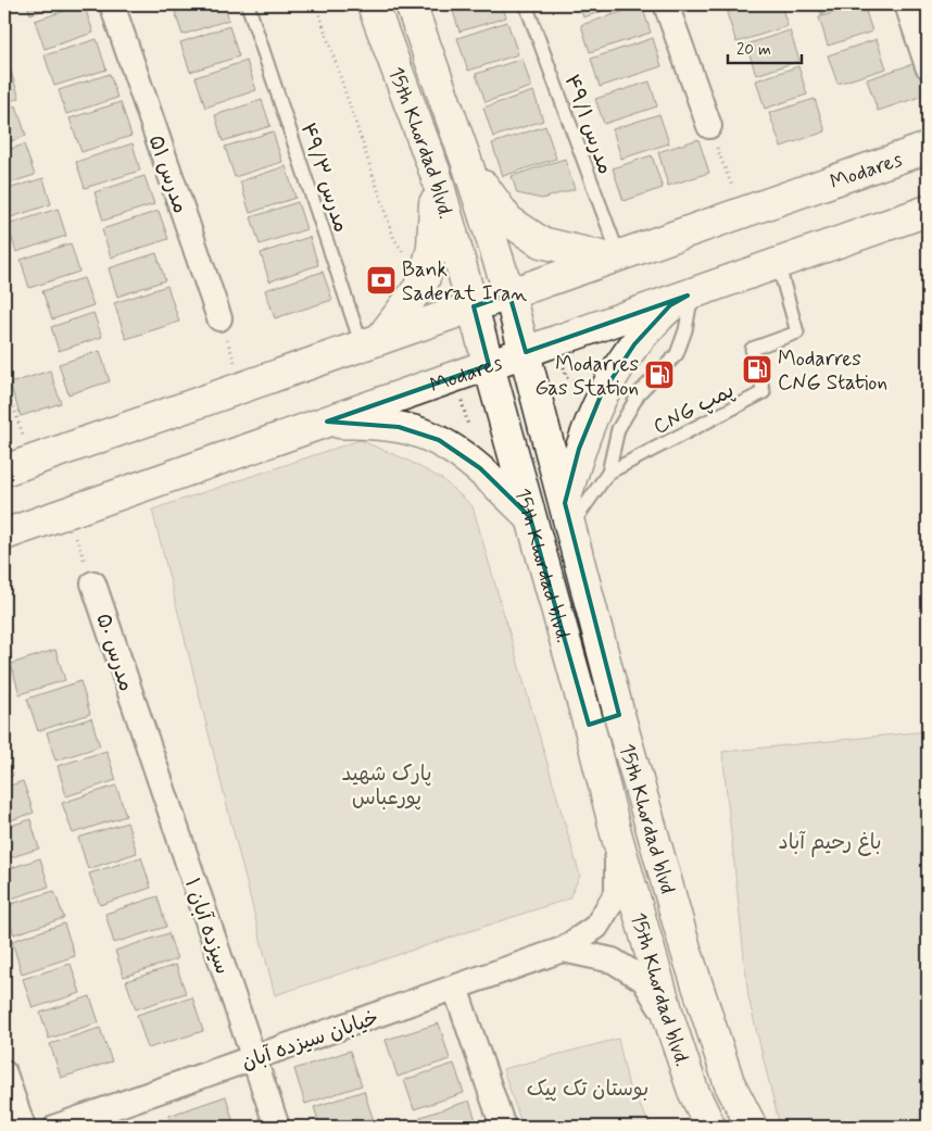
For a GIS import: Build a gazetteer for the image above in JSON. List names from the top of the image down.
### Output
{
  "streets": {
    "main road": ["15th Khordad blvd.", "Modares", "15th Khordad blvd"],
    "street": [
      "مدرس ۵۱",
      "مدرس ۵۰",
      "سیزده آبان ۱",
      "خیابان سیزده آبان"
    ],
    "lane": ["مدرس ۴۹/۱", "مدرس ۴۹/۳", "CNG پمپ"]
  },
  "crossings": [
    ["مدرس ۴۹/۱", "Modares"],
    ["15th Khordad blvd.", "Modares"],
    ["15th Khordad blvd.", "15th Khordad blvd"],
    ["15th Khordad blvd.", "خیابان سیزده آبان"],
    ["Modares", "مدرس ۴۹/۳"],
    ["Modares", "CNG پمپ"],
    ["مدرس ۵۰", "سیزده آبان ۱"],
    ["سیزده آبان ۱", "خیابان سیزده آبان"]
  ],
  "parks": ["پارک شهید پورعباس", "باغ رحیم آباد", "بوستان تک پیک"],
  "places": {
    "bank": ["Bank Saderat Iran"],
    "fuel station": ["Modarres CNG Station", "Modarres Gas Station"]
  },
  "scale_bar": "20 m"
}
